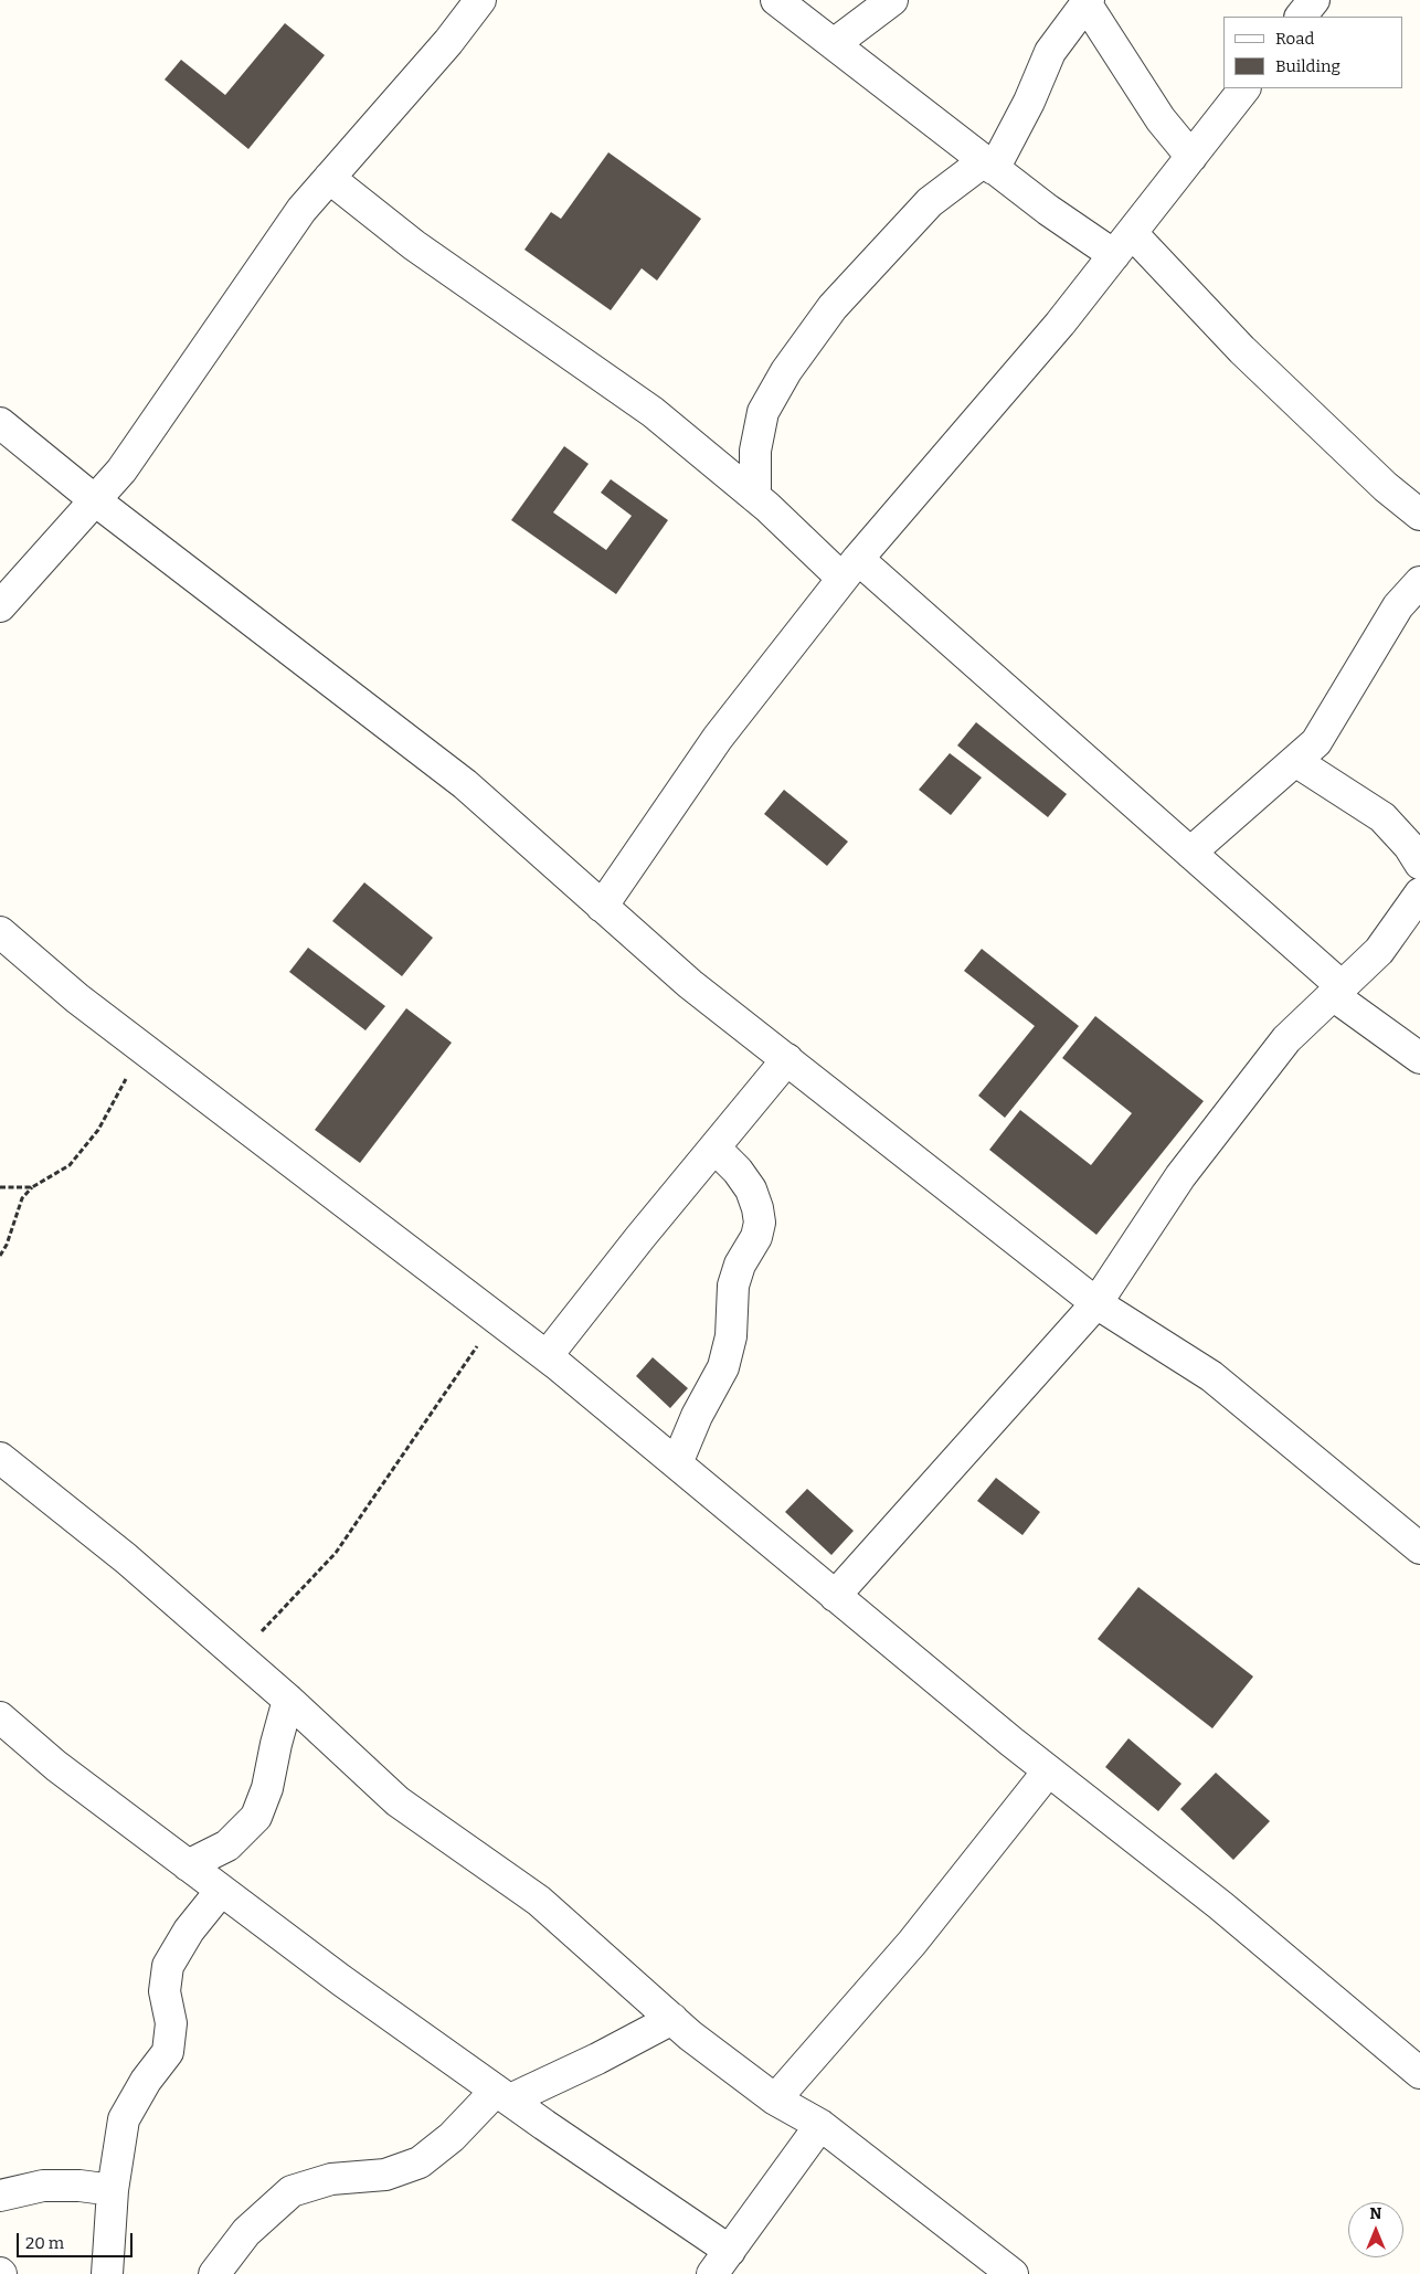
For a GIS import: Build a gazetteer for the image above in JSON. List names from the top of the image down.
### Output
{
  "legend": ["Road", "Building"],
  "scale_bar": "20 m",
  "north": "top"
}
